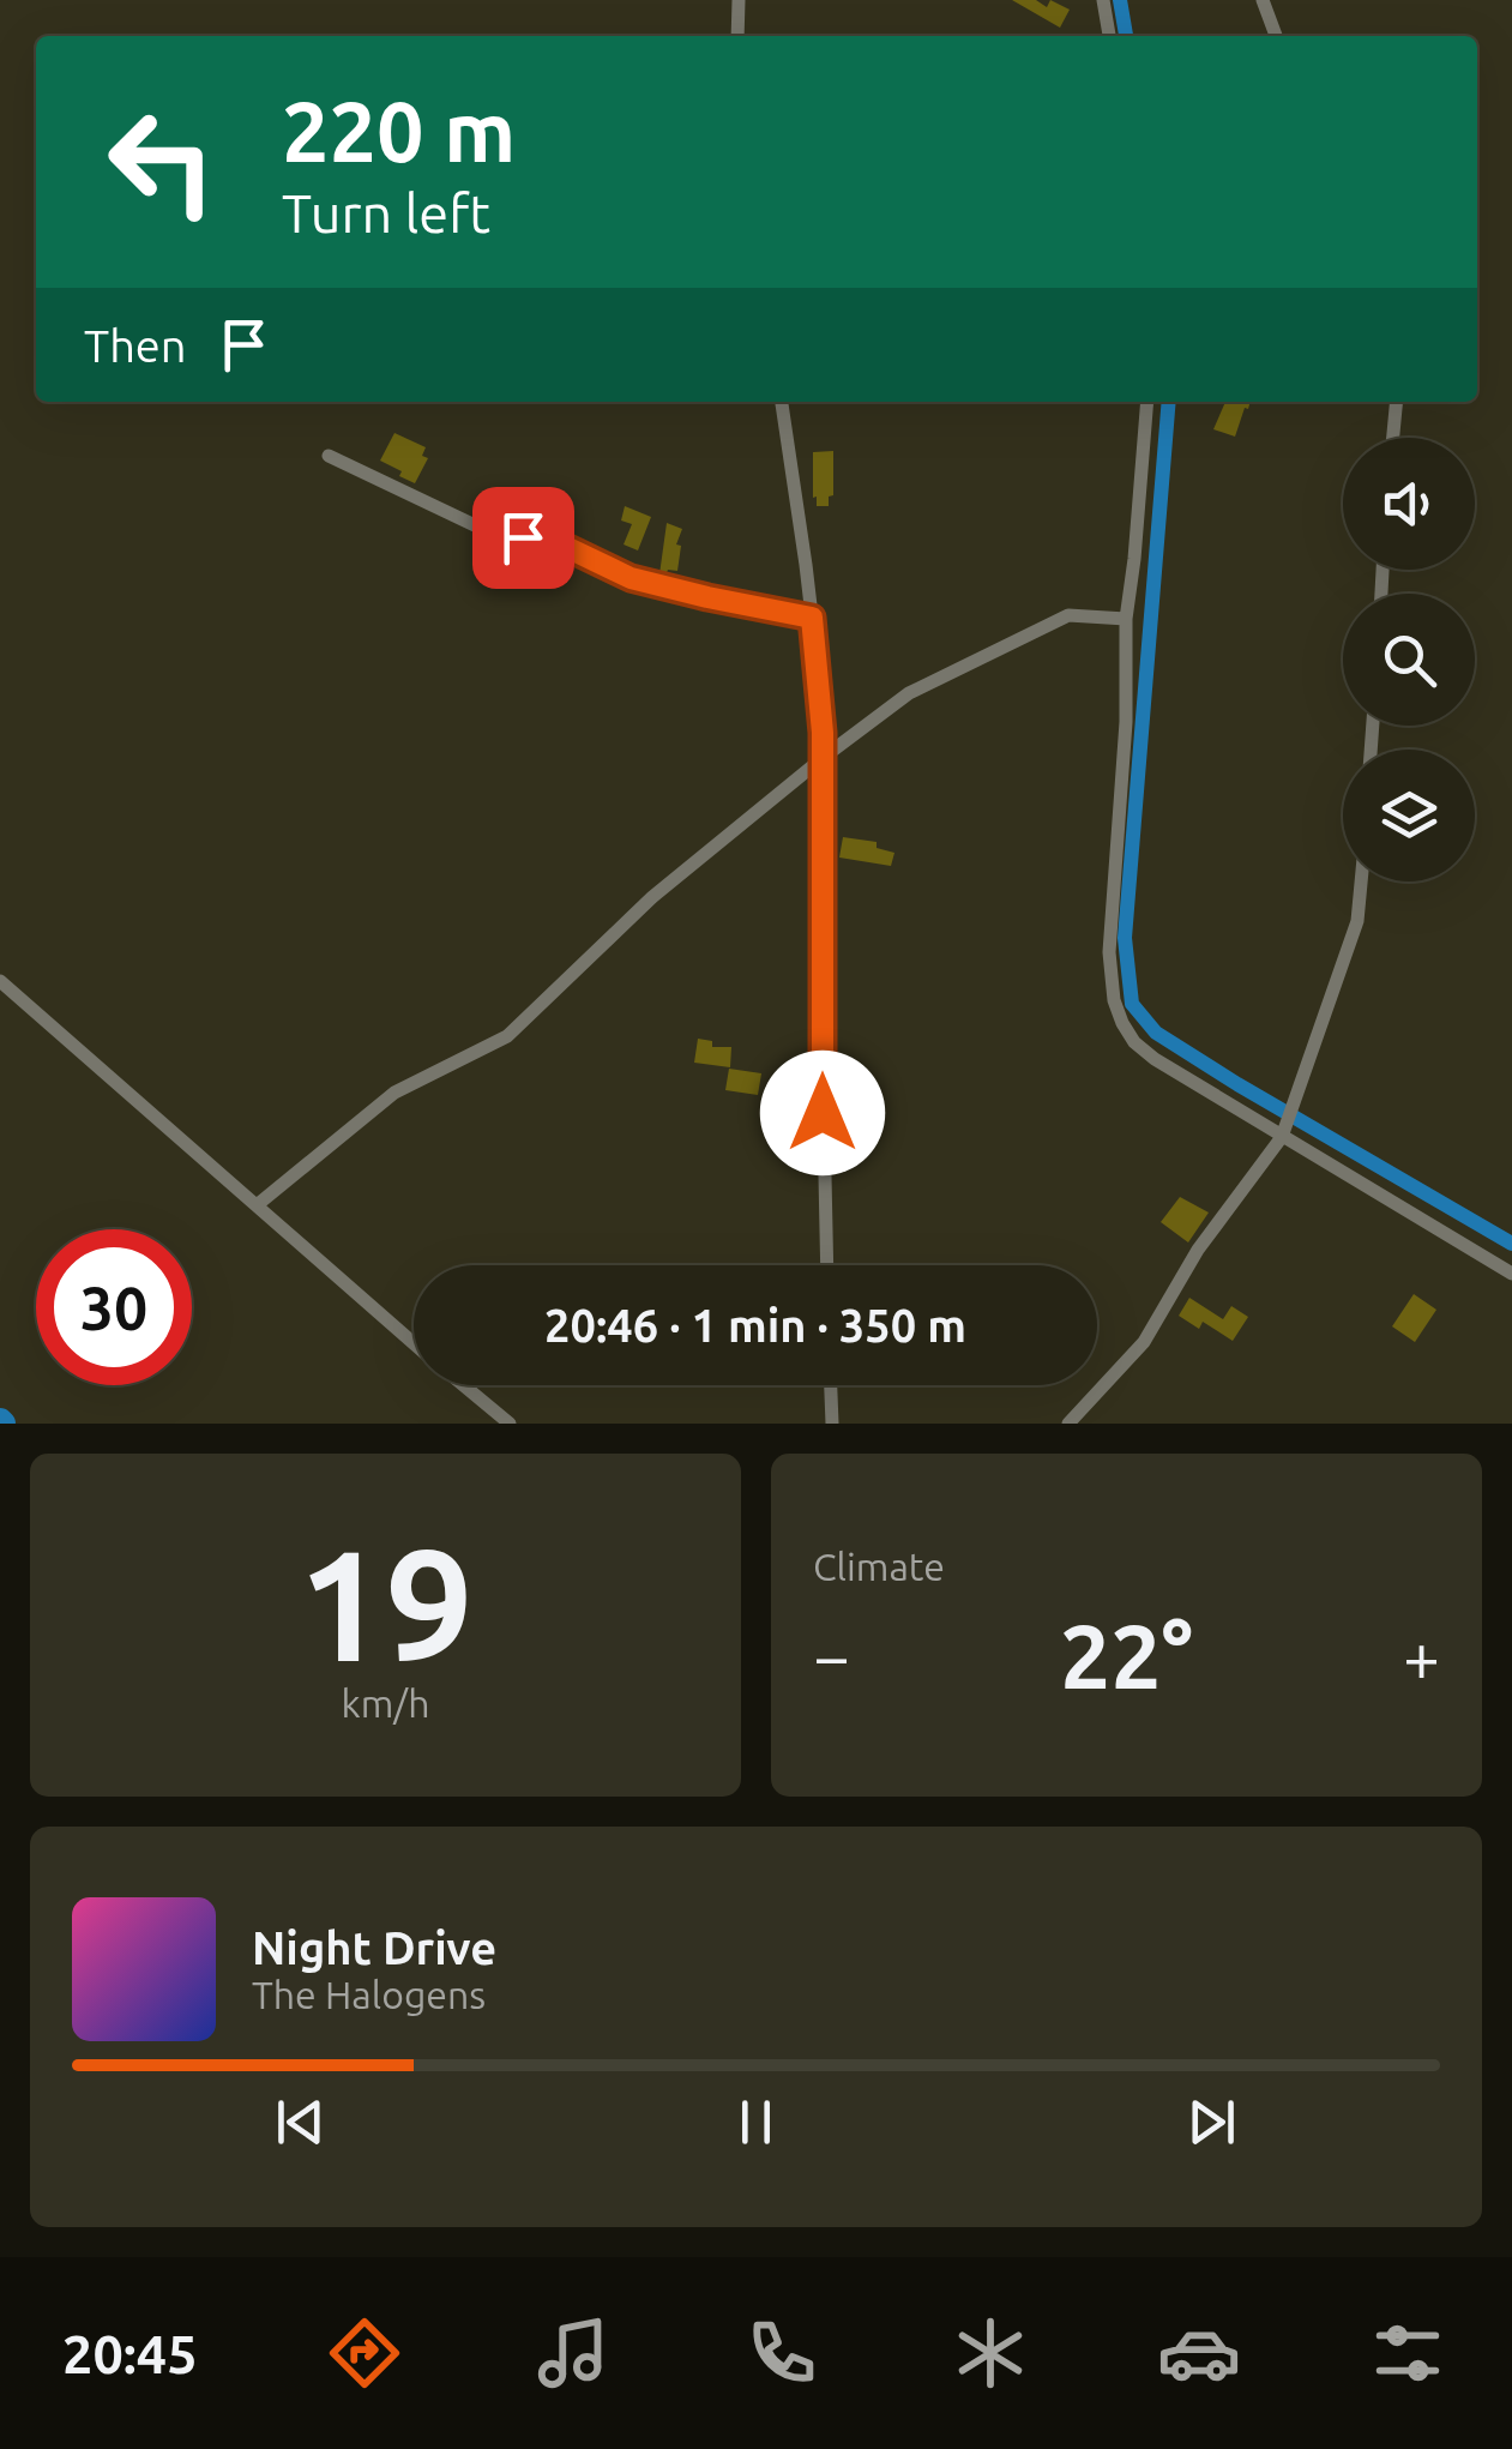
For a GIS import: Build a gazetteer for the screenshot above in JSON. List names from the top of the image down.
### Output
{
  "page": {
    "turn": ["220 m", "Turn left"],
    "then": "Then",
    "limit": "30",
    "trip": "20:46 · 1 min · 350 m",
    "tile": [
      ["19", "km/h"],
      "Climate"
    ],
    "heat": ["−", "22°", "+"],
    "song": ["Night Drive", "The Halogens"],
    "tabs": "20:45"
  }
}
